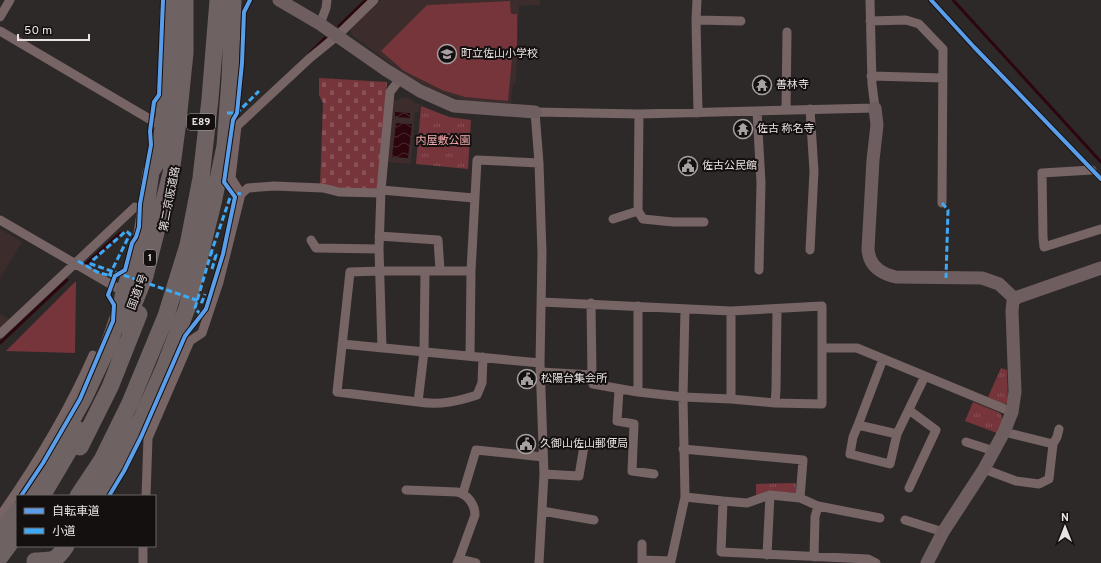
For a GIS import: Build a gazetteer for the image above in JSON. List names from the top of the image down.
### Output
{
  "streets": {
    "highway": [
      "E89",
      "第二京阪道路",
      "1",
      "国道1号"
    ]
  },
  "parks": ["内屋敷公園"],
  "places": {
    "school or university": ["町立佐山小学校"],
    "temple": ["善林寺", "佐古 称名寺"],
    "public building": ["佐古公民館", "松陽台集会所", "久御山佐山郵便局"]
  },
  "legend": ["自転車道", "小道"],
  "scale_bar": "50 m",
  "north": "top"
}
